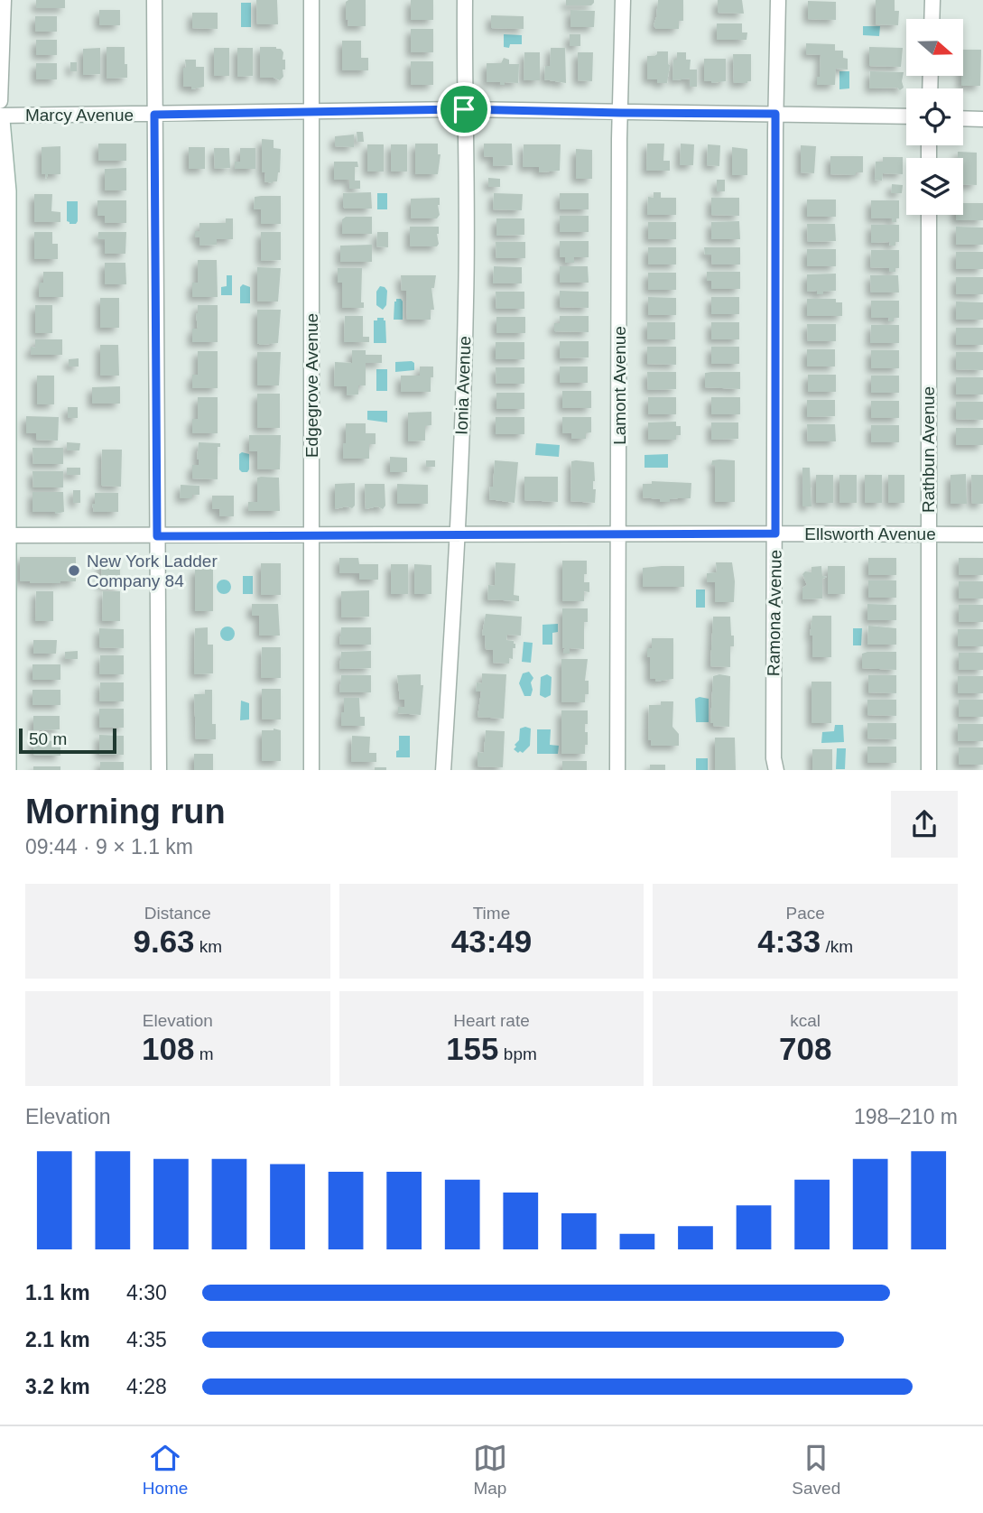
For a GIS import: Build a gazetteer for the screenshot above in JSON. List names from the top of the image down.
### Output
{
  "streets": {
    "street": [
      "Marcy Avenue",
      "Edgegrove Avenue",
      "Ionia Avenue",
      "Lamont Avenue",
      "Rathbun Avenue",
      "Ellsworth Avenue",
      "Ramona Avenue"
    ]
  },
  "crossings": [
    ["Marcy Avenue", "Edgegrove Avenue"],
    ["Marcy Avenue", "Ionia Avenue"],
    ["Marcy Avenue", "Lamont Avenue"],
    ["Marcy Avenue", "Ramona Avenue"],
    ["Edgegrove Avenue", "Ellsworth Avenue"],
    ["Ionia Avenue", "Ellsworth Avenue"],
    ["Lamont Avenue", "Ellsworth Avenue"],
    ["Rathbun Avenue", "Ellsworth Avenue"],
    ["Ellsworth Avenue", "Ramona Avenue"]
  ],
  "places": ["New York Ladder Company 84"],
  "scale_bar": "50 m",
  "north": "right",
  "page": {
    "scale": "50 m",
    "heading": ["Morning run", "09:44 · 9 × 1.1 km"],
    "stats": [
      ["Distance", "9.63 km"],
      ["Time", "43:49"],
      ["Pace", "4:33 /km"],
      ["Elevation", "108 m"],
      ["Heart rate", "155 bpm"],
      ["kcal", "708"]
    ],
    "chart": ["Elevation", "198–210 m"],
    "list": [
      {
        "name": "1.1 km",
        "note": "4:30"
      },
      {
        "name": "2.1 km",
        "note": "4:35"
      },
      {
        "name": "3.2 km",
        "note": "4:28"
      }
    ],
    "tabs": ["Home", "Map", "Saved"]
  }
}
